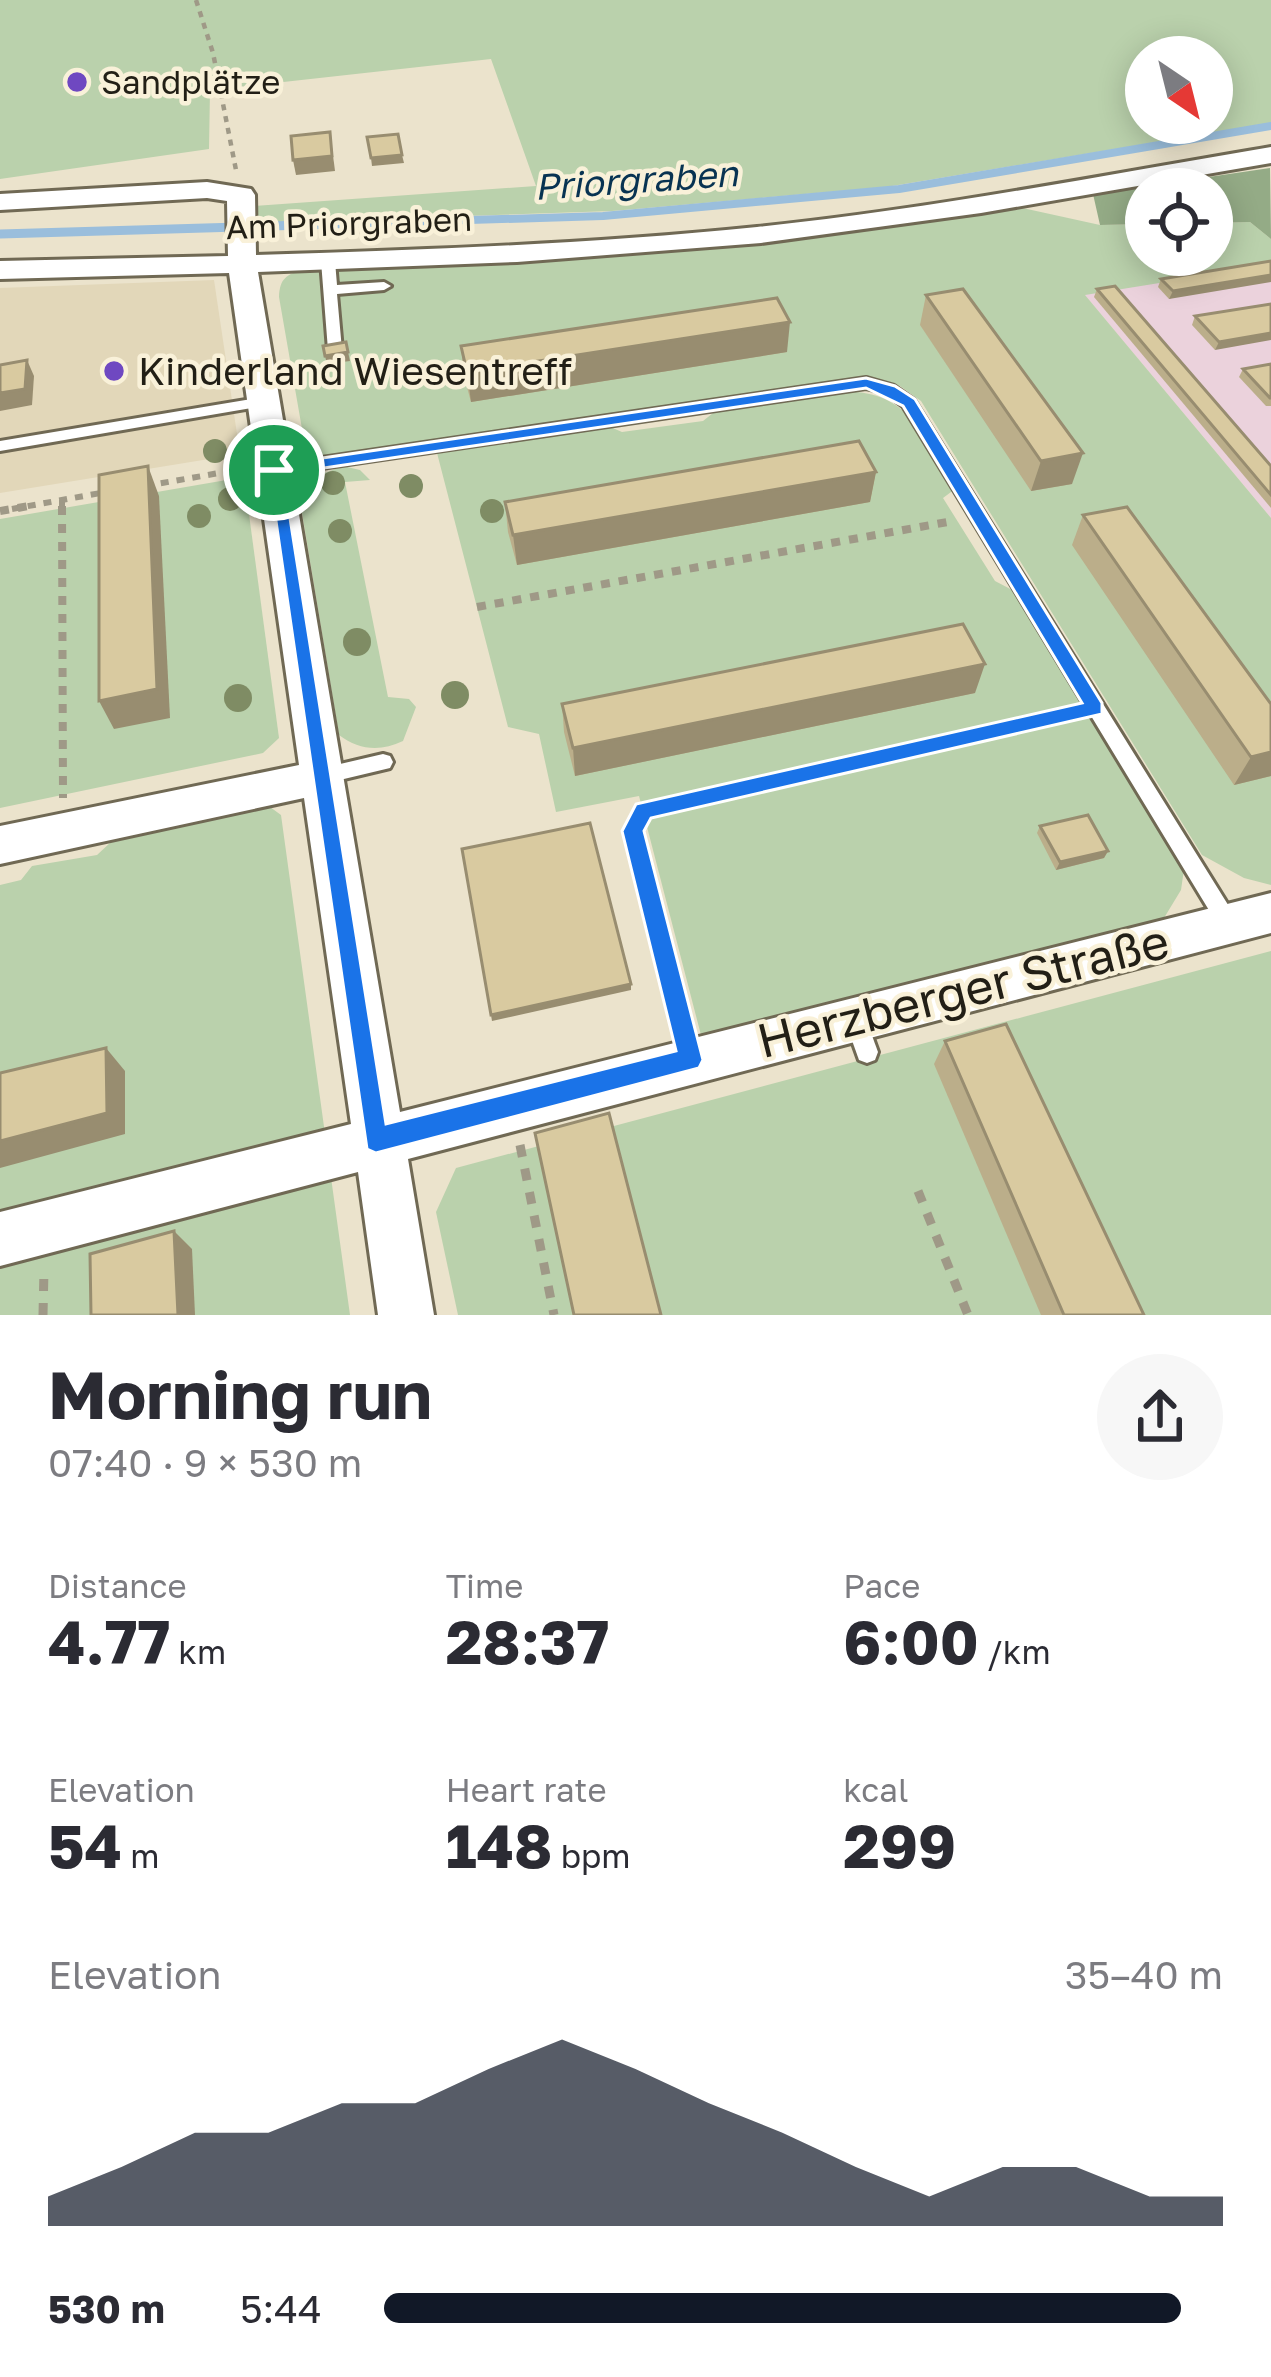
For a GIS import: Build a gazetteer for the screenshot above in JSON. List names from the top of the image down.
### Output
{
  "streets": {
    "street": ["Am Priorgraben", "Herzberger Straße"]
  },
  "water": ["Priorgraben"],
  "places": ["Sandplätze", "Kinderland Wiesentreff"],
  "north": "bottom right",
  "page": {
    "heading": ["Morning run", "07:40 · 9 × 530 m"],
    "stats": [
      ["Distance", "4.77 km"],
      ["Time", "28:37"],
      ["Pace", "6:00 /km"],
      ["Elevation", "54 m"],
      ["Heart rate", "148 bpm"],
      ["kcal", "299"]
    ],
    "chart": ["Elevation", "35–40 m"],
    "list": [
      {
        "name": "530 m",
        "note": "5:44"
      }
    ]
  }
}
